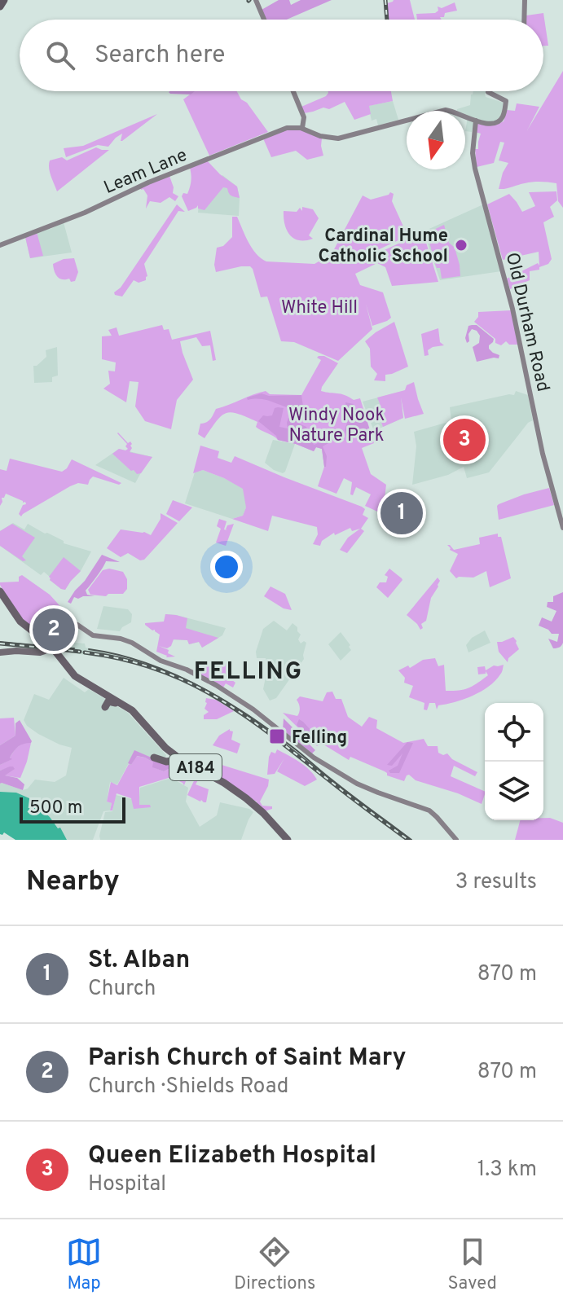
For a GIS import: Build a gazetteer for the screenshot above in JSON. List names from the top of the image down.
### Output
{
  "streets": {
    "highway": ["A184"],
    "main road": ["Leam Lane", "Old Durham Road"]
  },
  "districts": ["FELLING"],
  "parks": ["White Hill", "Windy Nook Nature Park"],
  "places": {
    "other": ["Cardinal Hume Catholic School"],
    "transit": ["Felling"]
  },
  "scale_bar": "500 m",
  "north": "bottom",
  "page": {
    "search": "Search here",
    "pins": ["3", "1", "2"],
    "scale": "500 m",
    "heading": ["Nearby", "3 results"],
    "list": [
      {
        "mark": "1",
        "name": "St. Alban",
        "note": "Church",
        "value": "870 m"
      },
      {
        "mark": "2",
        "name": "Parish Church of Saint Mary",
        "note": "Church · Shields Road",
        "value": "870 m"
      },
      {
        "mark": "3",
        "name": "Queen Elizabeth Hospital",
        "note": "Hospital",
        "value": "1.3 km"
      }
    ],
    "nav": ["Map", "Directions", "Saved"]
  }
}
